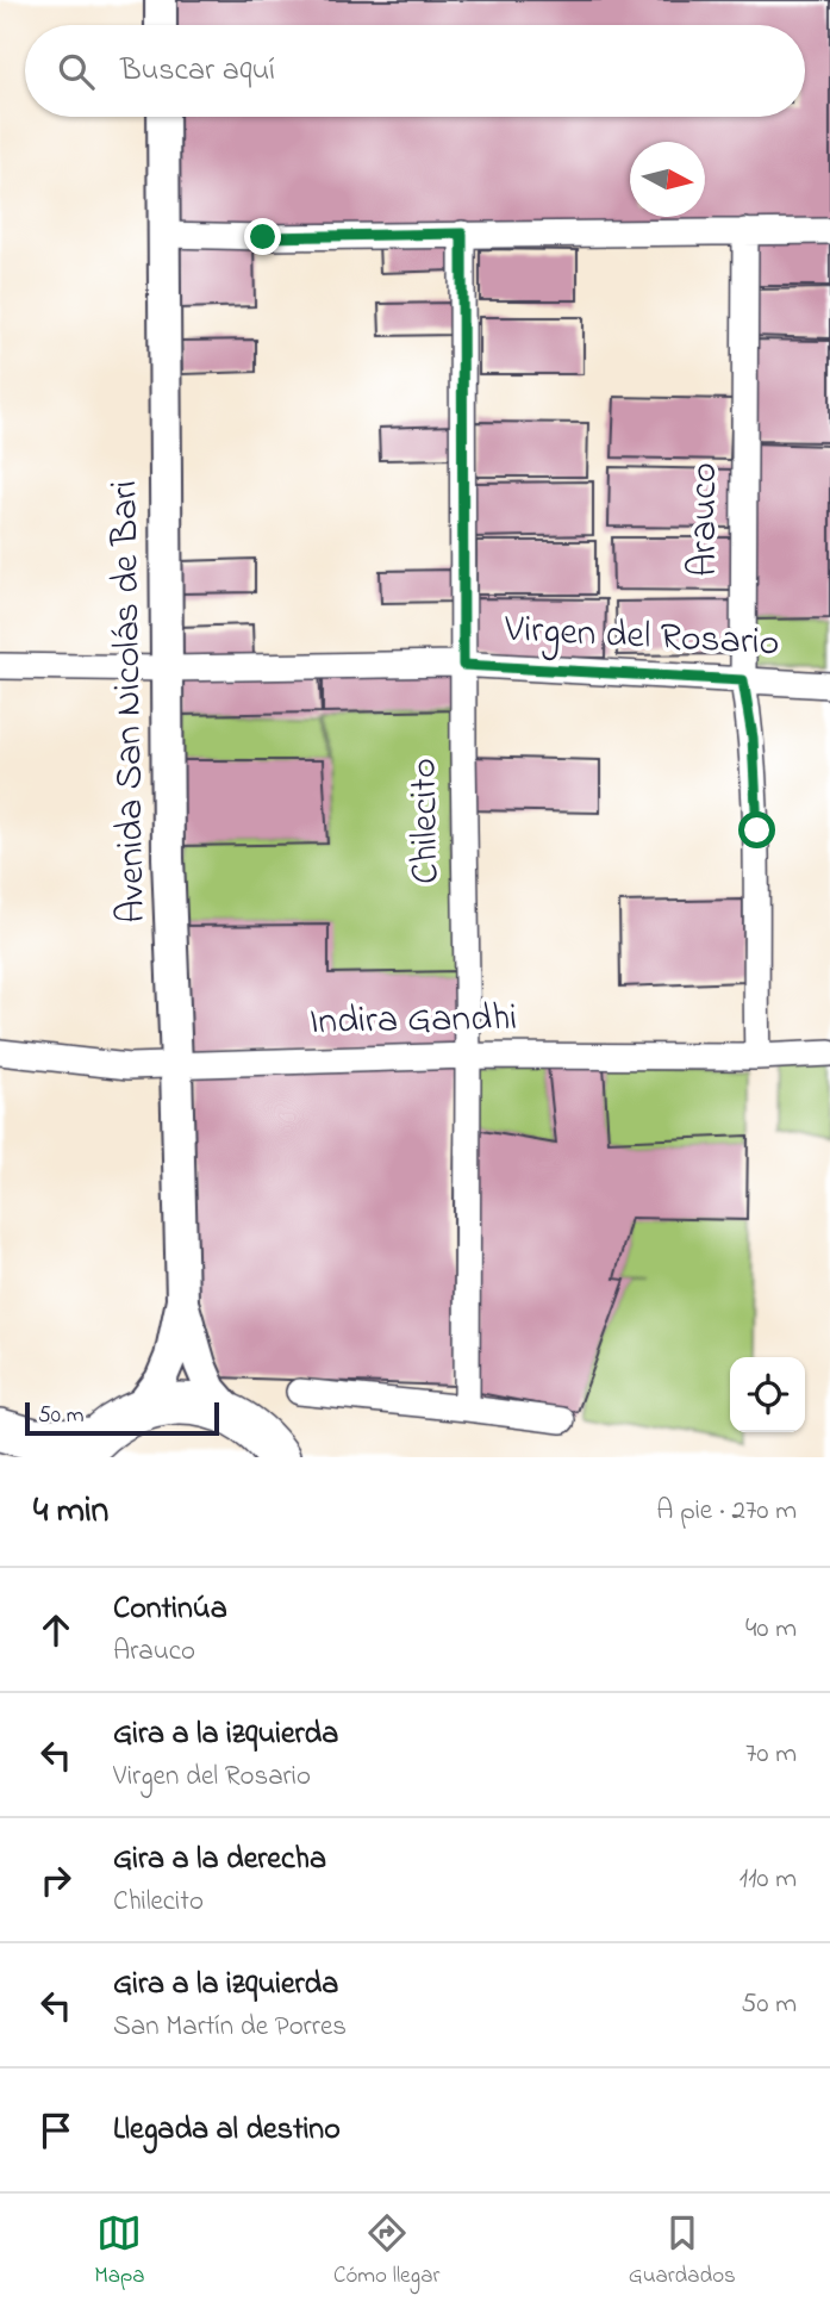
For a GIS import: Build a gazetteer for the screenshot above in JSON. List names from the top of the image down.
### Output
{
  "streets": {
    "street": [
      "Arauco",
      "Virgen del Rosario",
      "Avenida San Nicolás de Bari",
      "Chilecito",
      "Indira Gandhi"
    ]
  },
  "crossings": [
    ["Arauco", "Virgen del Rosario"],
    ["Arauco", "Indira Gandhi"],
    ["Virgen del Rosario", "Avenida San Nicolás de Bari"],
    ["Virgen del Rosario", "Chilecito"],
    ["Avenida San Nicolás de Bari", "Indira Gandhi"],
    ["Chilecito", "Indira Gandhi"]
  ],
  "scale_bar": "50 m",
  "north": "right",
  "page": {
    "search": "Buscar aquí",
    "scale": "50 m",
    "heading": ["4 min", "A pie · 270 m"],
    "list": [
      ["Continúa", "Arauco", "40 m"],
      ["Gira a la izquierda", "Virgen del Rosario", "70 m"],
      ["Gira a la derecha", "Chilecito", "110 m"],
      ["Gira a la izquierda", "San Martín de Porres", "50 m"],
      "Llegada al destino"
    ],
    "nav": ["Mapa", "Cómo llegar", "Guardados"]
  }
}
